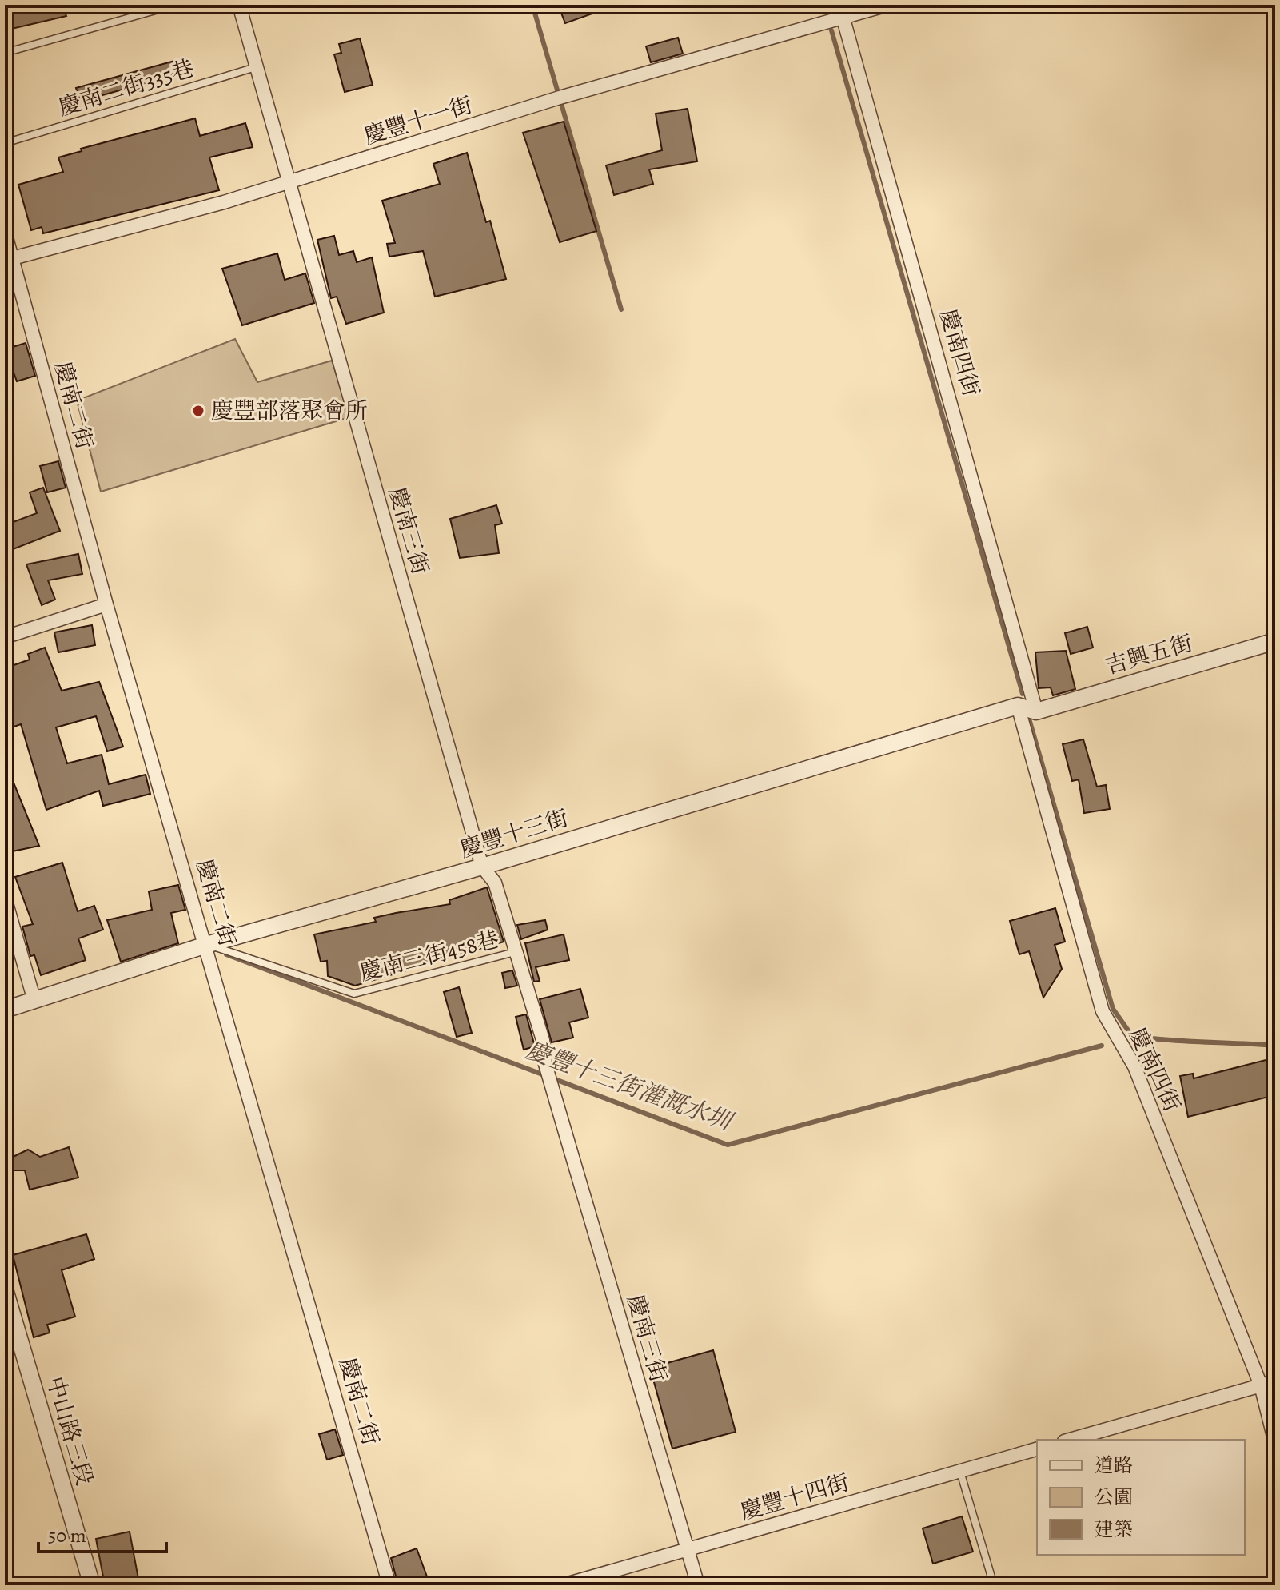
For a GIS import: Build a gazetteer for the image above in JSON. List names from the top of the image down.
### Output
{
  "streets": {
    "street": [
      "慶豐十一街",
      "慶南四街",
      "慶南二街",
      "慶南三街",
      "吉興五街",
      "慶豐十三街",
      "中山路三段",
      "慶豐十四街"
    ],
    "lane": ["慶南二街335巷", "慶南三街458巷"]
  },
  "crossings": [
    ["慶南二街335巷", "慶南三街"],
    ["慶豐十一街", "慶南四街"],
    ["慶豐十一街", "慶南二街"],
    ["慶豐十一街", "慶南三街"],
    ["慶南四街", "吉興五街"],
    ["慶南四街", "慶豐十三街"],
    ["慶南二街", "慶豐十三街"],
    ["慶南二街", "慶南三街458巷"],
    ["慶南三街", "慶豐十三街"],
    ["慶南三街", "慶南三街458巷"],
    ["慶南三街", "慶豐十四街"],
    ["慶豐十三街", "慶南三街458巷"]
  ],
  "water": ["慶豐十三街灌溉水圳"],
  "places": ["慶豐部落聚會所"],
  "legend": ["道路", "公園", "建築"],
  "scale_bar": "50 m"
}
